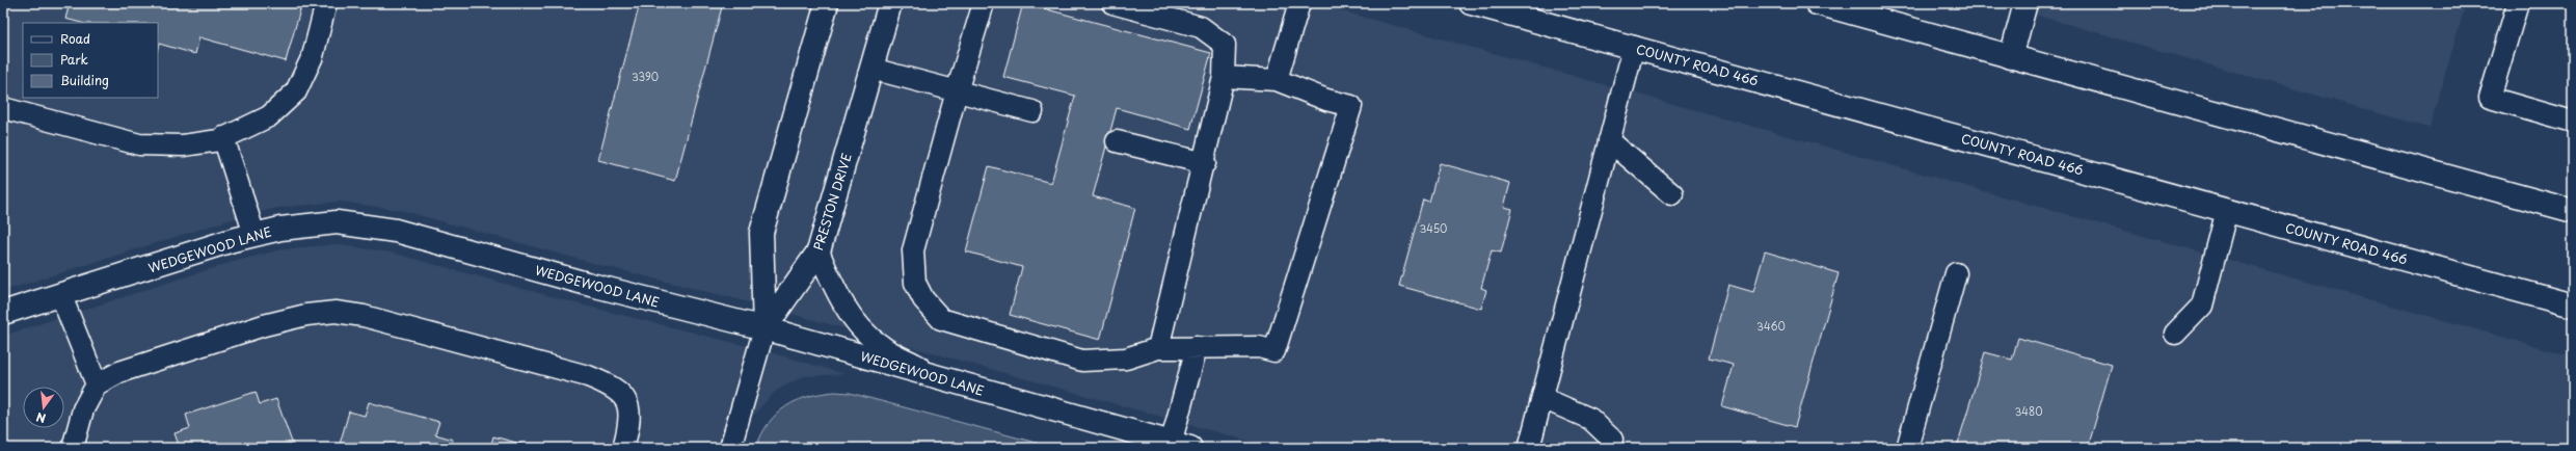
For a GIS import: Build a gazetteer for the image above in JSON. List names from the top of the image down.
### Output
{
  "streets": {
    "street": ["COUNTY ROAD 466", "PRESTON DRIVE", "WEDGEWOOD LANE"]
  },
  "crossings": [
    ["PRESTON DRIVE", "WEDGEWOOD LANE"]
  ],
  "house_numbers": [
    "3390",
    "3450",
    "3460",
    "3480"
  ],
  "legend": ["Road", "Park", "Building"],
  "north": "bottom"
}
